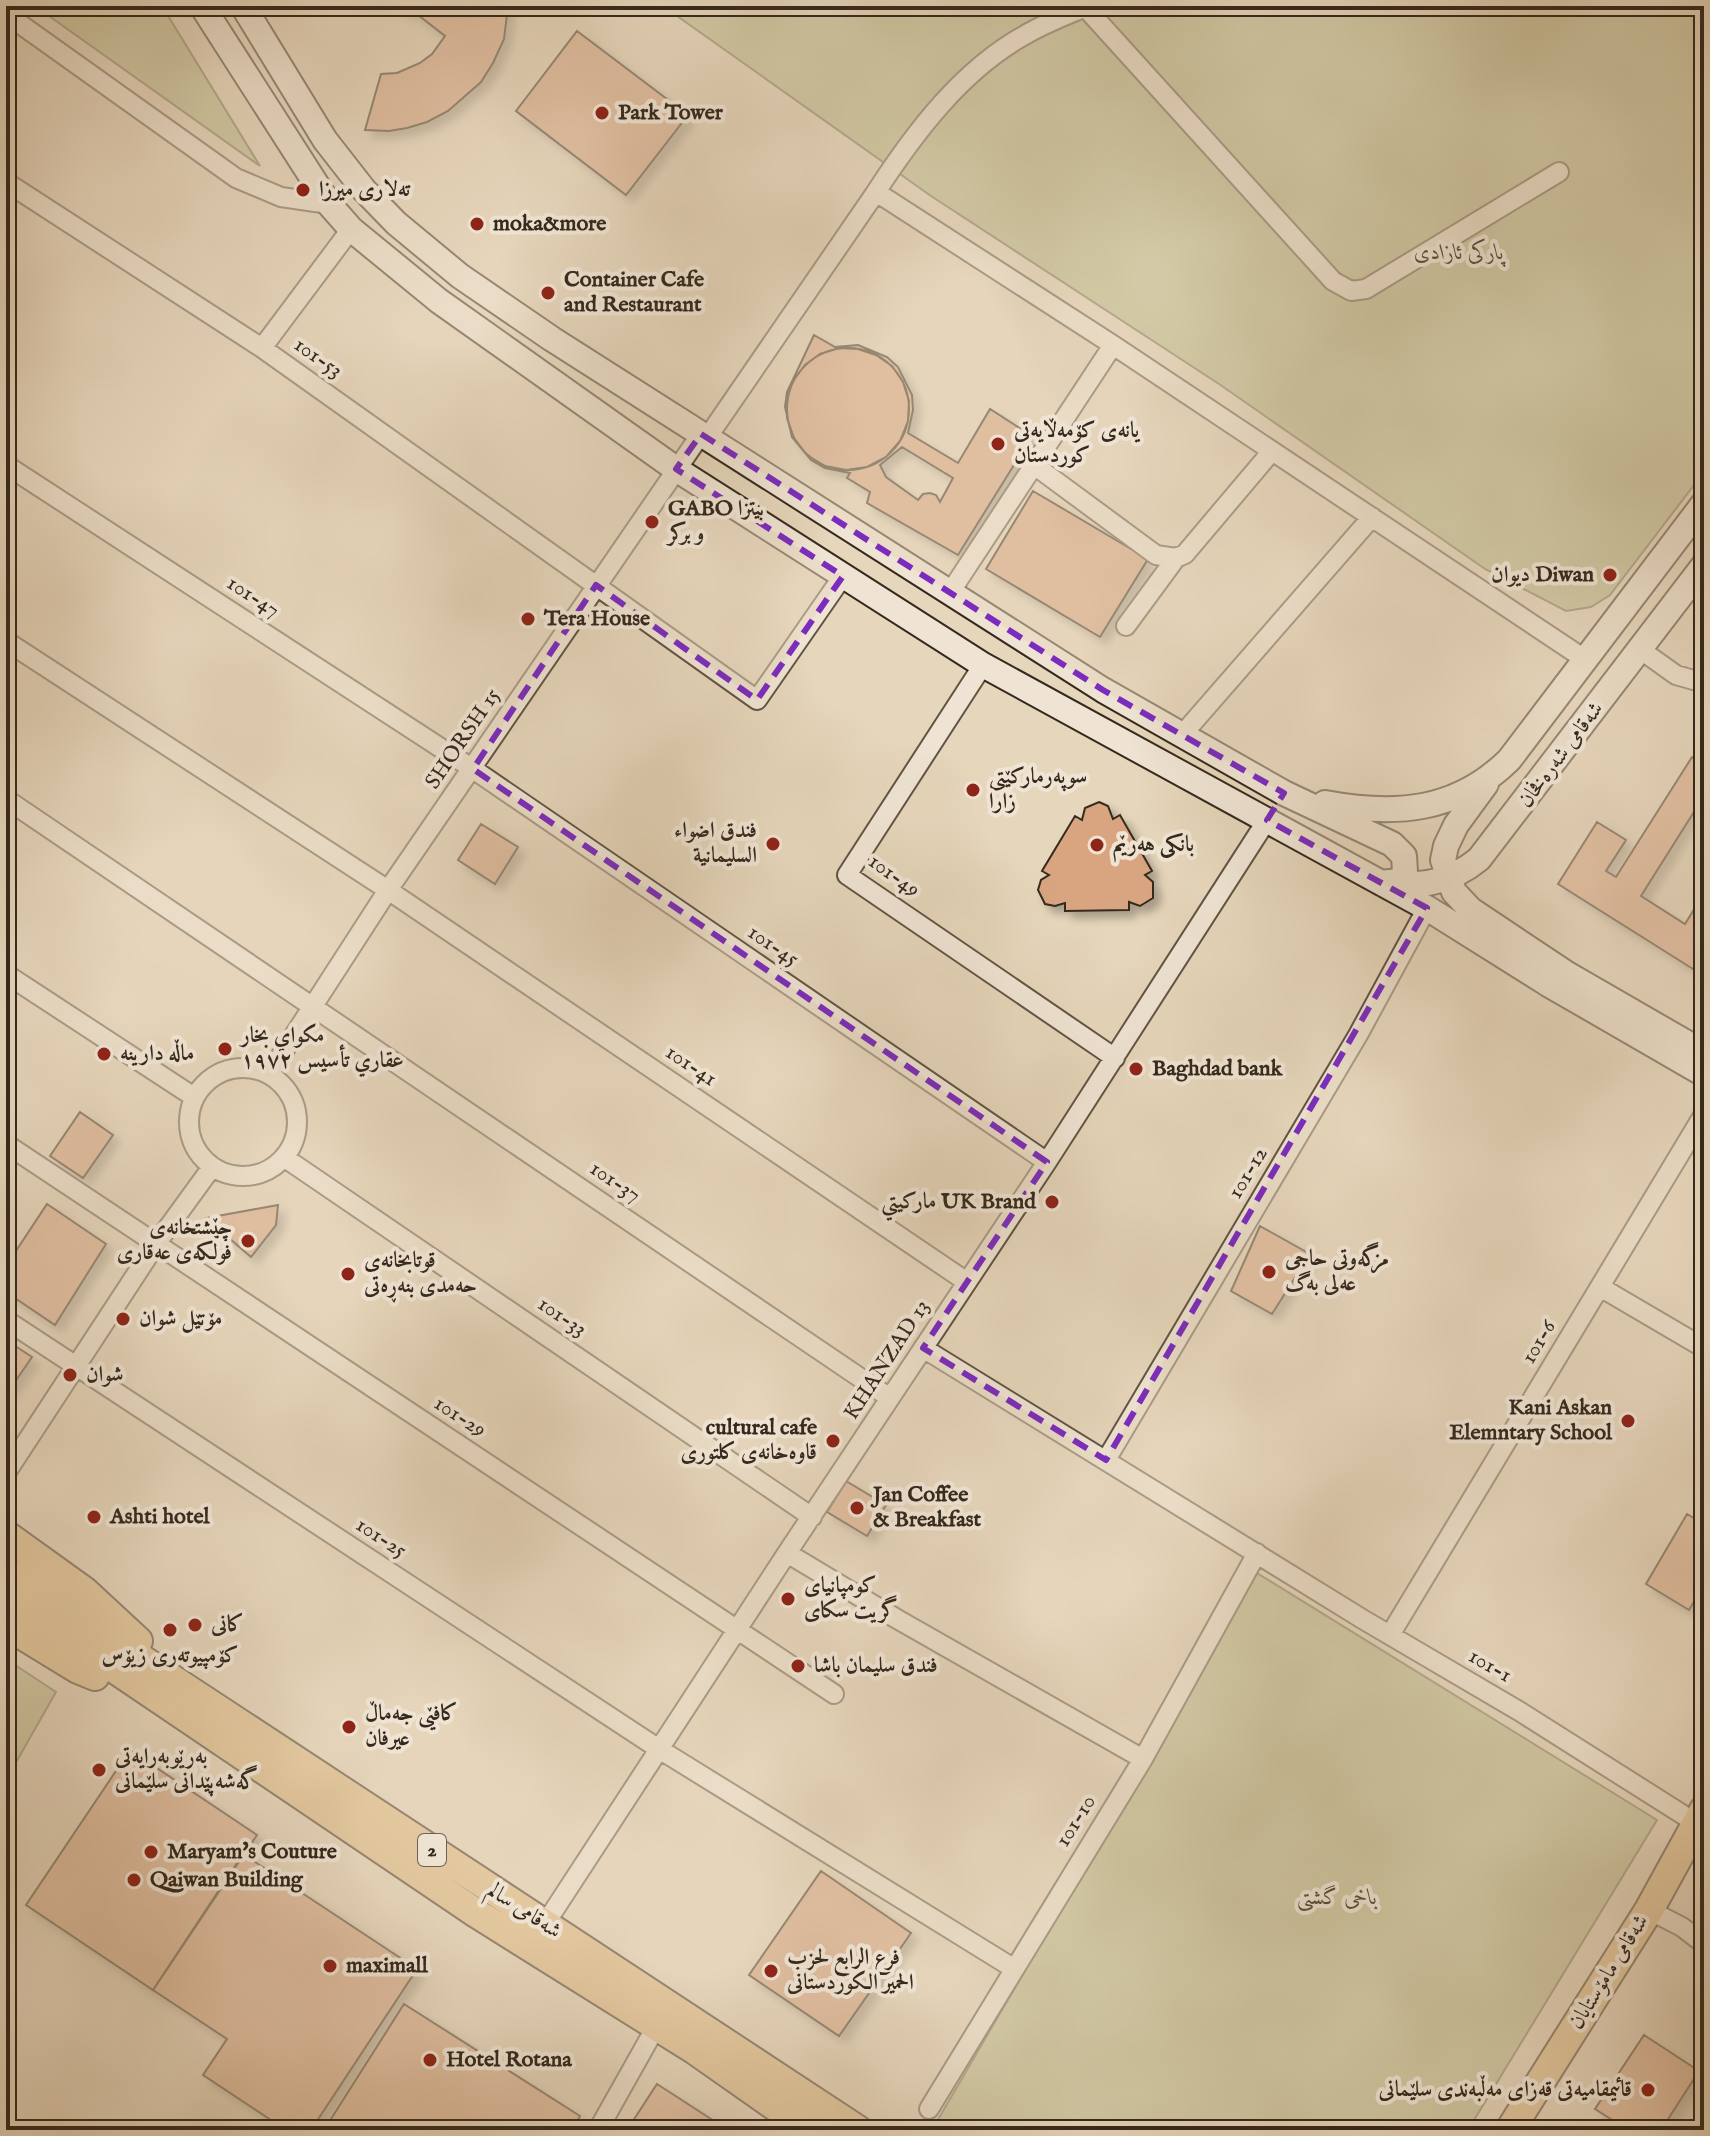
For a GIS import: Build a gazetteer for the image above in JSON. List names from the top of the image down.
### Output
{
  "streets": {
    "main road": [
      "شەقامی شەرەفخان",
      "2",
      "شەقامی سالم",
      "شەقامی مامۆستایان"
    ],
    "street": [
      "101-53",
      "101-47",
      "SHORSH 15",
      "101-49",
      "101-45",
      "101-41",
      "101-12",
      "101-37",
      "101-33",
      "101-6",
      "KHANZAD 13",
      "101-29",
      "101-25",
      "101-1",
      "101-10"
    ]
  },
  "crossings": [
    ["101-53", "SHORSH 15"],
    ["101-47", "SHORSH 15"],
    ["101-47", "101-45"],
    ["SHORSH 15", "101-45"],
    ["SHORSH 15", "101-41"],
    ["SHORSH 15", "101-37"],
    ["SHORSH 15", "101-33"],
    ["101-49", "KHANZAD 13"],
    ["101-45", "KHANZAD 13"],
    ["101-41", "KHANZAD 13"],
    ["101-12", "101-1"],
    ["101-37", "KHANZAD 13"],
    ["101-33", "KHANZAD 13"],
    ["101-6", "101-1"],
    ["KHANZAD 13", "101-29"],
    ["KHANZAD 13", "101-25"],
    ["KHANZAD 13", "101-1"],
    ["KHANZAD 13", "شەقامی سالم"],
    ["101-25", "101-10"],
    ["101-1", "101-10"],
    ["101-1", "شەقامی مامۆستایان"]
  ],
  "parks": ["پارکی ئازادی", "باخی گشتی"],
  "places": [
    "Park Tower",
    "تەلاری میرزا",
    "moka&more",
    "Container Cafe and Restaurant",
    "یانەی کۆمەڵایەتی کوردستان",
    "GABO بيتزا و بركر",
    "دیوان Diwan",
    "Tera House",
    "سوپەرمارکێتی زارا",
    "فندق اضواء السليمانية",
    "بانکی هەرێم",
    "مكواي بخار عقاري تأسيس ١٩٧٢",
    "ماڵە دارینە",
    "Baghdad bank",
    "مارکيتي UK Brand",
    "چێشتخانەی فولکەی عەقاری",
    "مزگەوتی حاجی عەلی بەگ",
    "قوتابخانەی حەمدی بنەڕەتی",
    "مۆتێل شوان",
    "شوان",
    "Kani Askan Elemntary School",
    "cultural cafe قاوەخانەی کلتوری",
    "Jan Coffee & Breakfast",
    "Ashti hotel",
    "كومپانياى گريت سكاى",
    "کانی",
    "کۆمپیوتەری زیۆس",
    "فندق سليمان باشا",
    "کافێی جەماڵ عیرفان",
    "بەڕێوبەرایەتی گەشەپێدانی سلێمانی",
    "Maryam's Couture",
    "Qaiwan Building",
    "maximall",
    "فرع الرابع لحزب الحمير الكوردستانى",
    "Hotel Rotana",
    "قائیمقامیەتی قەزای مەڵبەندی سلێمانی"
  ]
}
